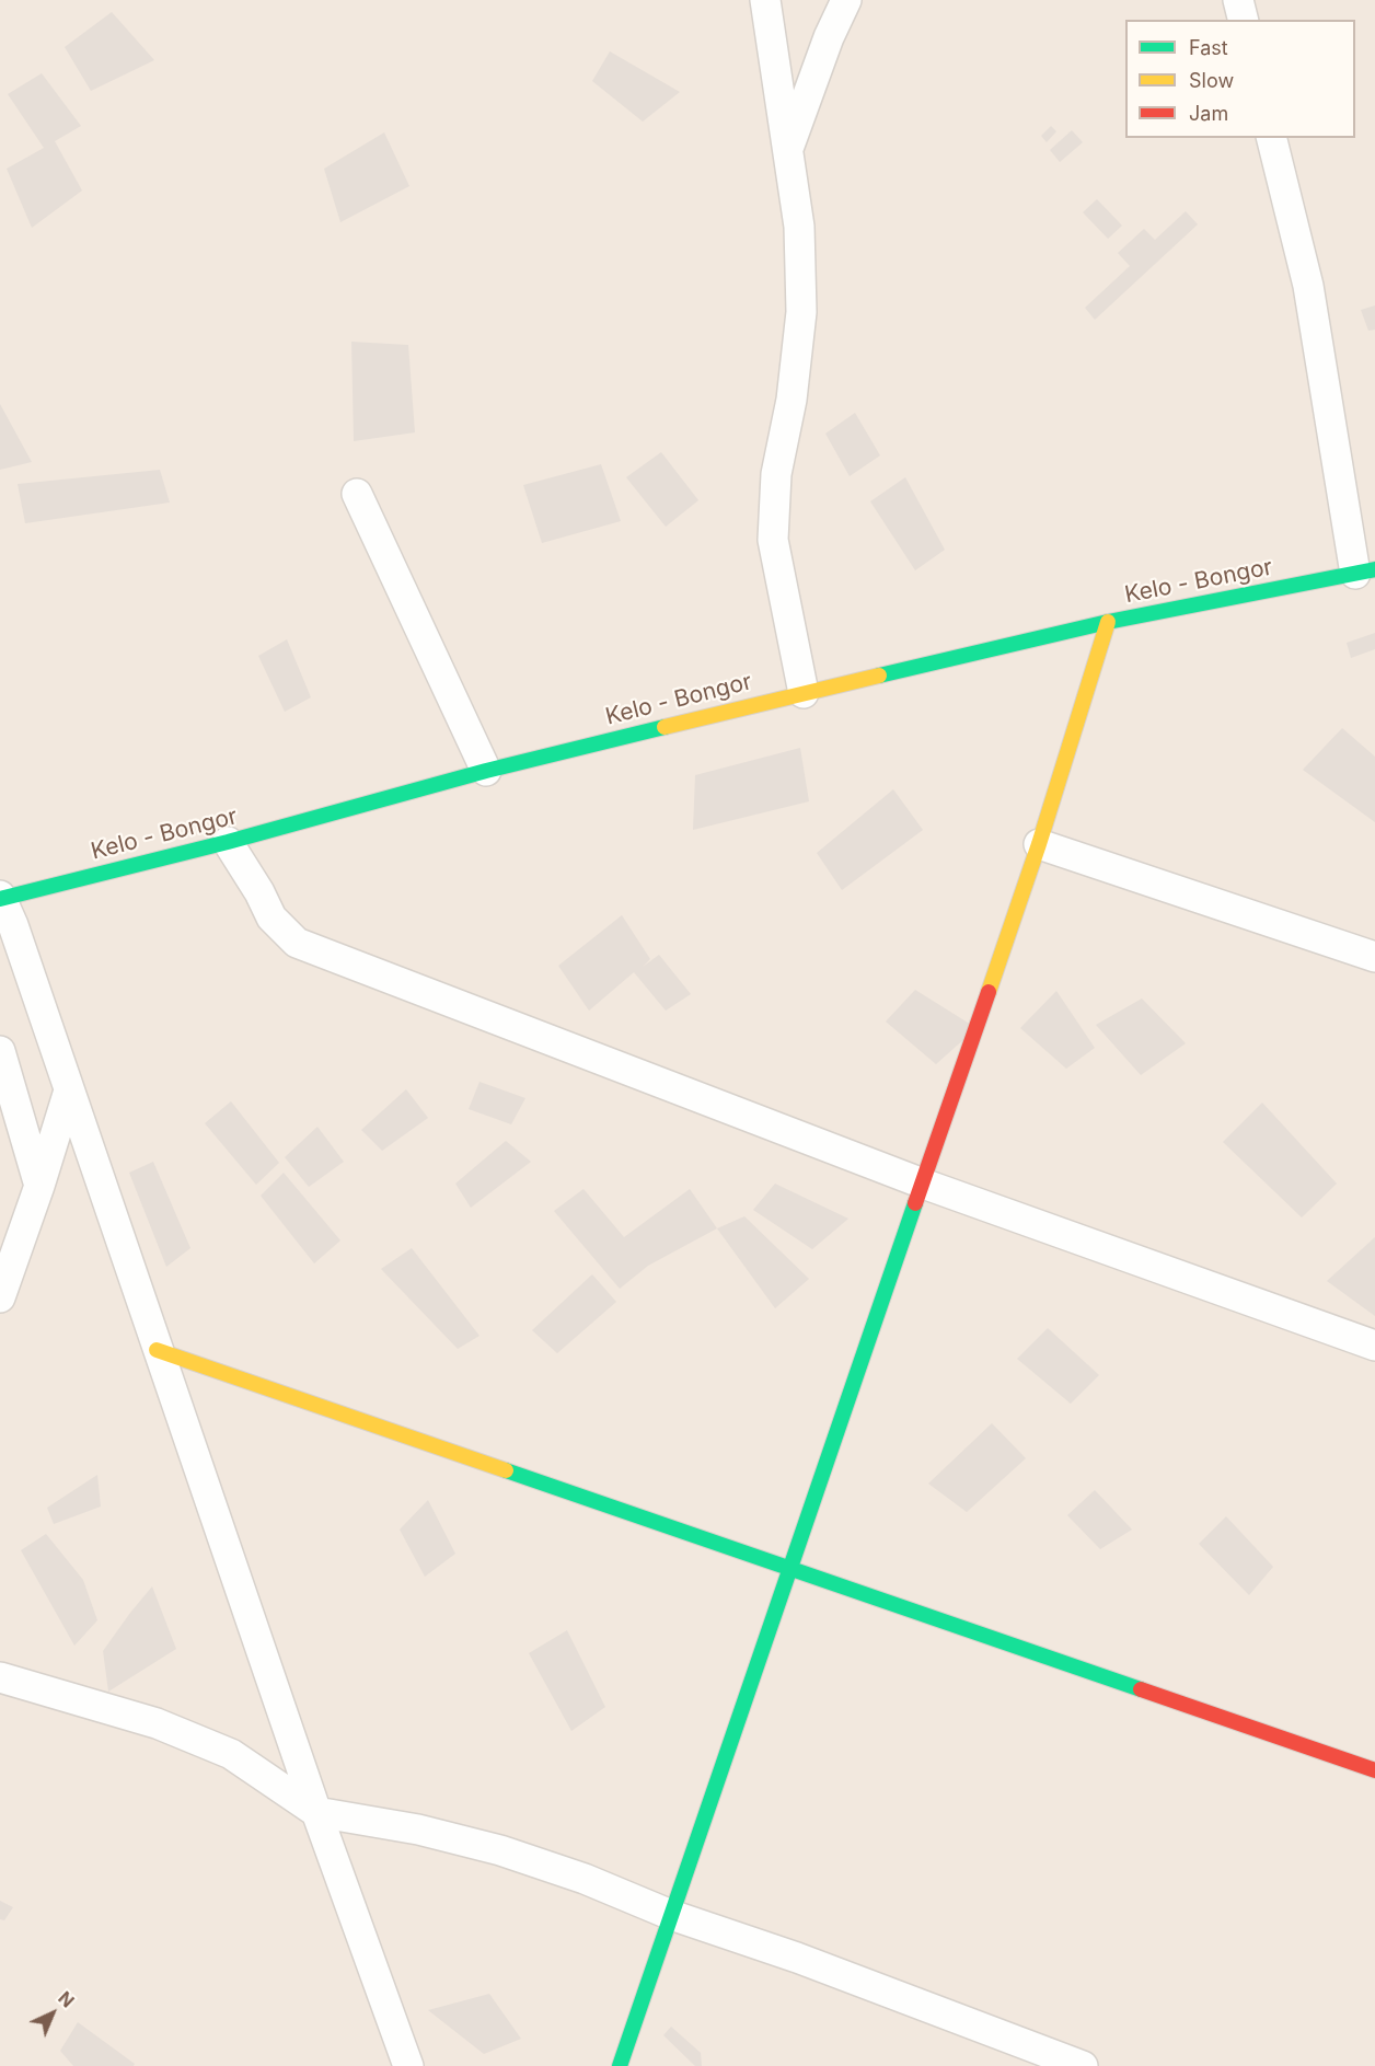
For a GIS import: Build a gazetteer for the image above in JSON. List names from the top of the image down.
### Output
{
  "streets": {
    "main road": ["Kelo - Bongor"]
  },
  "legend": ["Fast", "Slow", "Jam"],
  "north": "top right"
}
